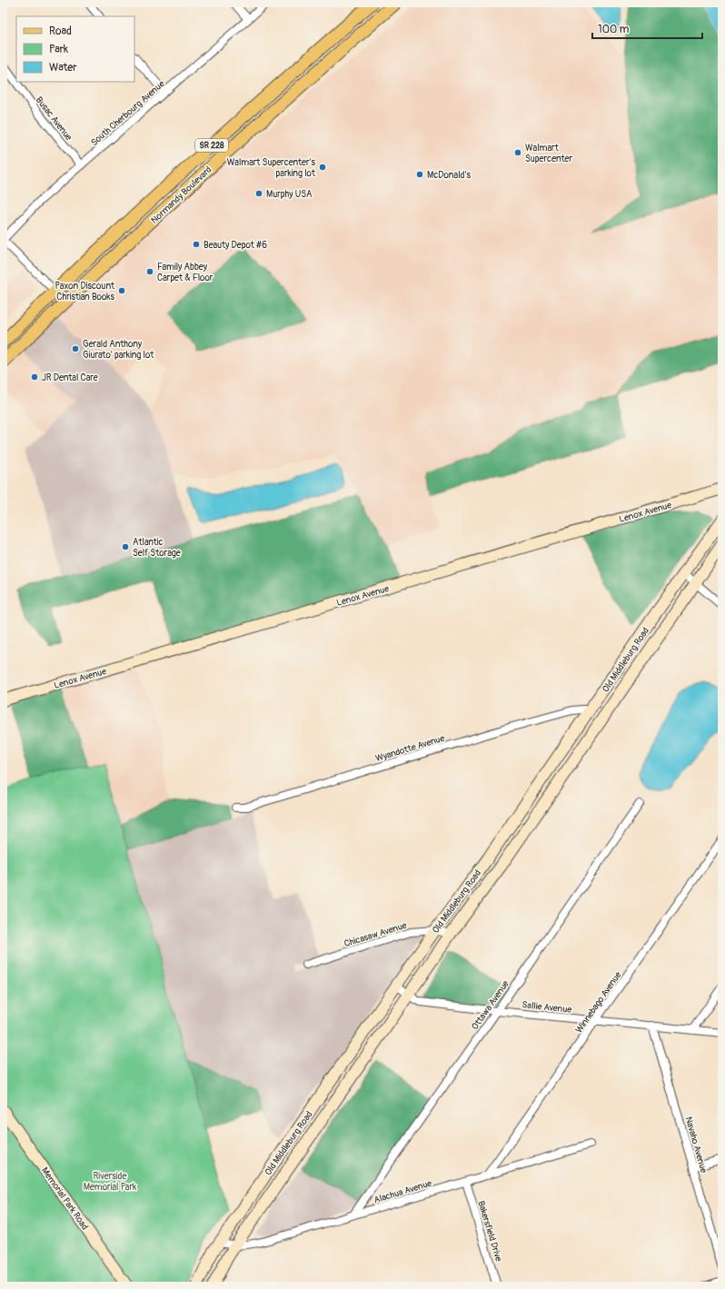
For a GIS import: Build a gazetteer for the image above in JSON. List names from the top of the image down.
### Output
{
  "streets": {
    "main road": [
      "SR 228",
      "Normandy Boulevard",
      "Lenox Avenue",
      "Old Middleburg Road",
      "Memorial Park Road"
    ],
    "street": [
      "South Cherbourg Avenue",
      "Busac Avenue",
      "Wyandotte Avenue",
      "Chicasaw Avenue",
      "Winnebago Avenue",
      "Ottawa Avenue",
      "Sallie Avenue",
      "Navaho Avenue",
      "Alachua Avenue",
      "Bakersfield Drive"
    ]
  },
  "crossings": [
    ["South Cherbourg Avenue", "Busac Avenue"],
    ["Old Middleburg Road", "Wyandotte Avenue"],
    ["Old Middleburg Road", "Chicasaw Avenue"],
    ["Old Middleburg Road", "Sallie Avenue"],
    ["Old Middleburg Road", "Alachua Avenue"],
    ["Winnebago Avenue", "Sallie Avenue"],
    ["Winnebago Avenue", "Alachua Avenue"],
    ["Ottawa Avenue", "Sallie Avenue"],
    ["Ottawa Avenue", "Alachua Avenue"],
    ["Sallie Avenue", "Navaho Avenue"],
    ["Alachua Avenue", "Bakersfield Drive"]
  ],
  "parks": ["Riverside Memorial Park"],
  "places": [
    "Walmart Supercenter",
    "Walmart Supercenter's parking lot",
    "McDonald's",
    "Murphy USA",
    "Beauty Depot #6",
    "Family Abbey Carpet & Floor",
    "Paxon Discount Christian Books",
    "Gerald Anthony Giurato' parking lot",
    "JR Dental Care",
    "Atlantic Self Storage"
  ],
  "legend": ["Road", "Park", "Water"],
  "scale_bar": "100 m"
}
